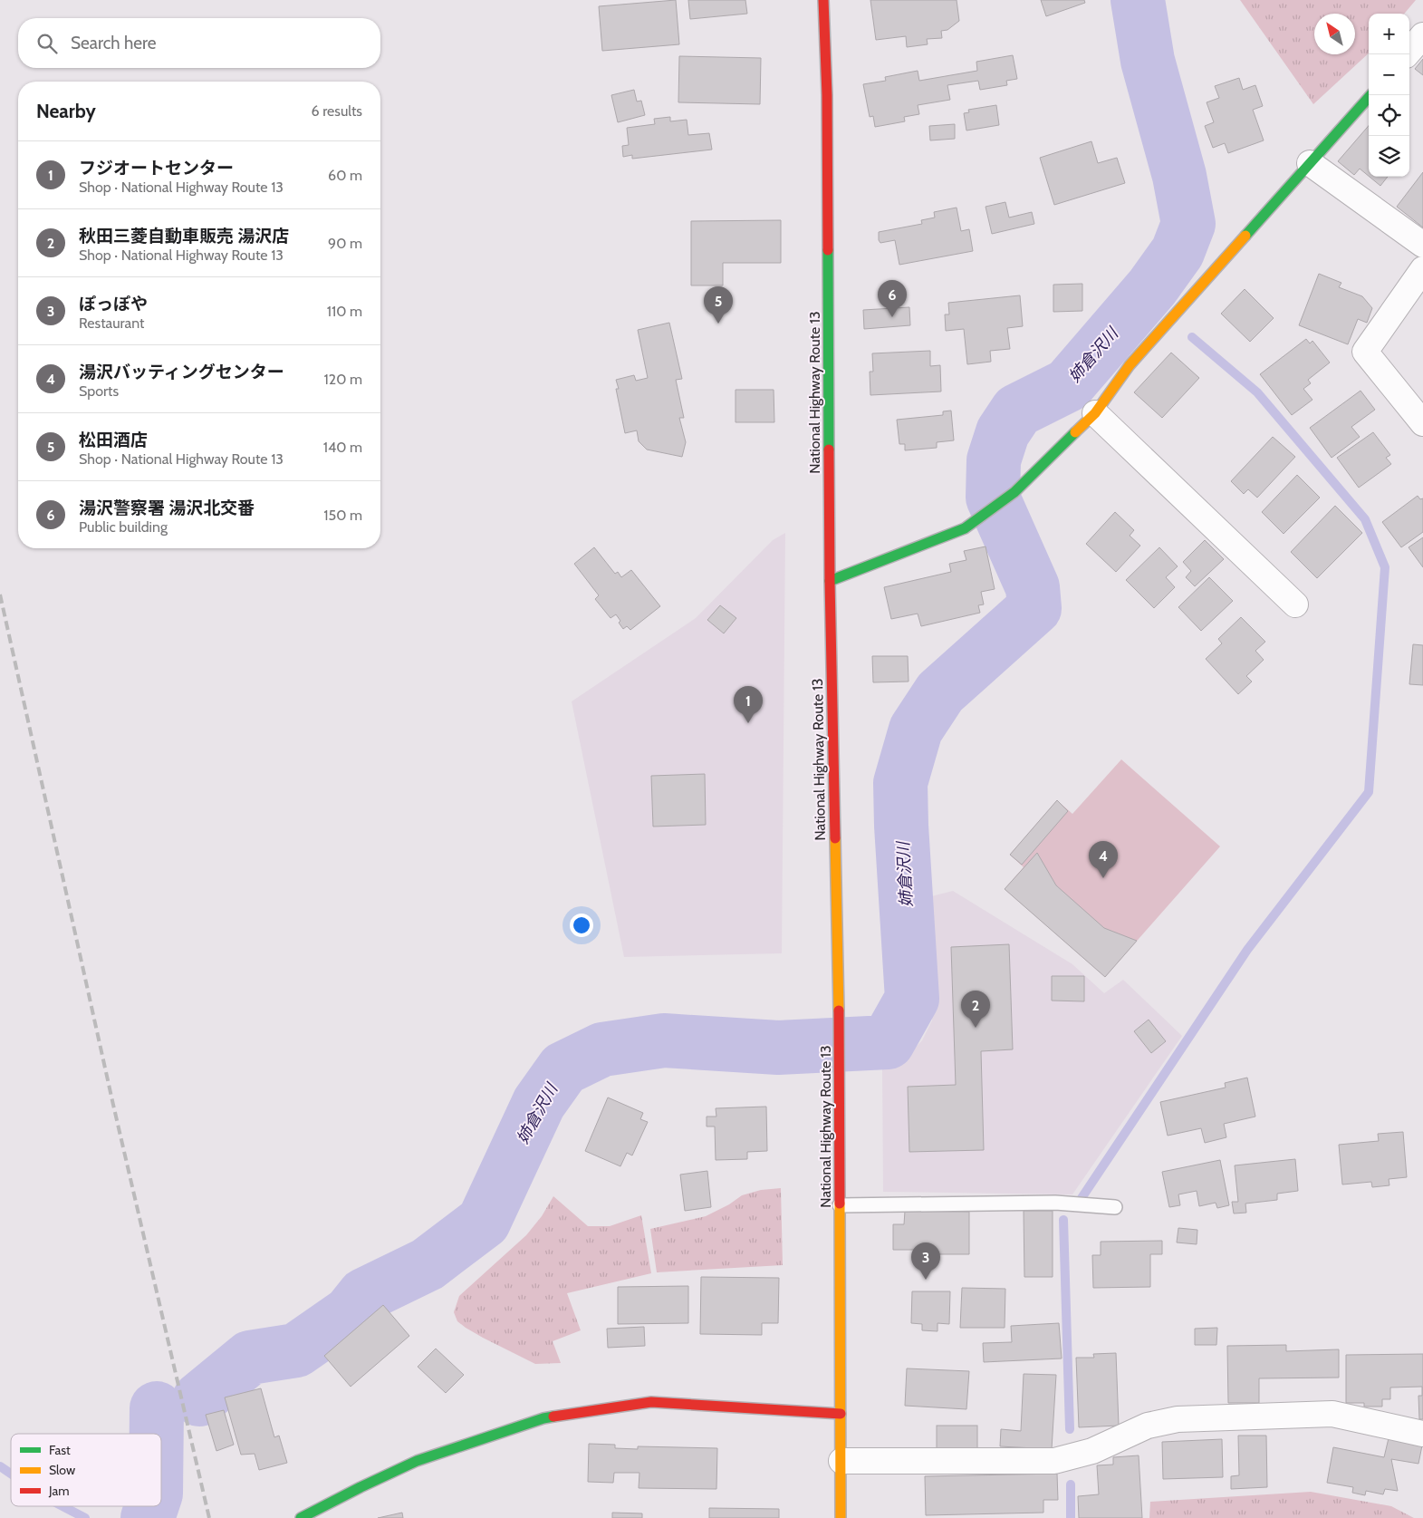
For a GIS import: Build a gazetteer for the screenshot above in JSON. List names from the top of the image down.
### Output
{
  "streets": {
    "main road": ["National Highway Route 13"]
  },
  "water": ["姉倉沢川"],
  "legend": ["Fast", "Slow", "Jam"],
  "north": "top left",
  "page": {
    "map_buttons": ["+", "−"],
    "search": "Search here",
    "heading": ["Nearby", "6 results"],
    "list": [
      {
        "mark": "1",
        "name": "フジオートセンター",
        "note": "Shop · National Highway Route 13",
        "value": "60 m"
      },
      {
        "mark": "2",
        "name": "秋田三菱自動車販売 湯沢店",
        "note": "Shop · National Highway Route 13",
        "value": "90 m"
      },
      {
        "mark": "3",
        "name": "ぽっぽや",
        "note": "Restaurant",
        "value": "110 m"
      },
      {
        "mark": "4",
        "name": "湯沢バッティングセンター",
        "note": "Sports",
        "value": "120 m"
      },
      {
        "mark": "5",
        "name": "松田酒店",
        "note": "Shop · National Highway Route 13",
        "value": "140 m"
      },
      {
        "mark": "6",
        "name": "湯沢警察署 湯沢北交番",
        "note": "Public building",
        "value": "150 m"
      }
    ],
    "pins": [
      "6",
      "5",
      "1",
      "4",
      "2",
      "3"
    ]
  }
}
